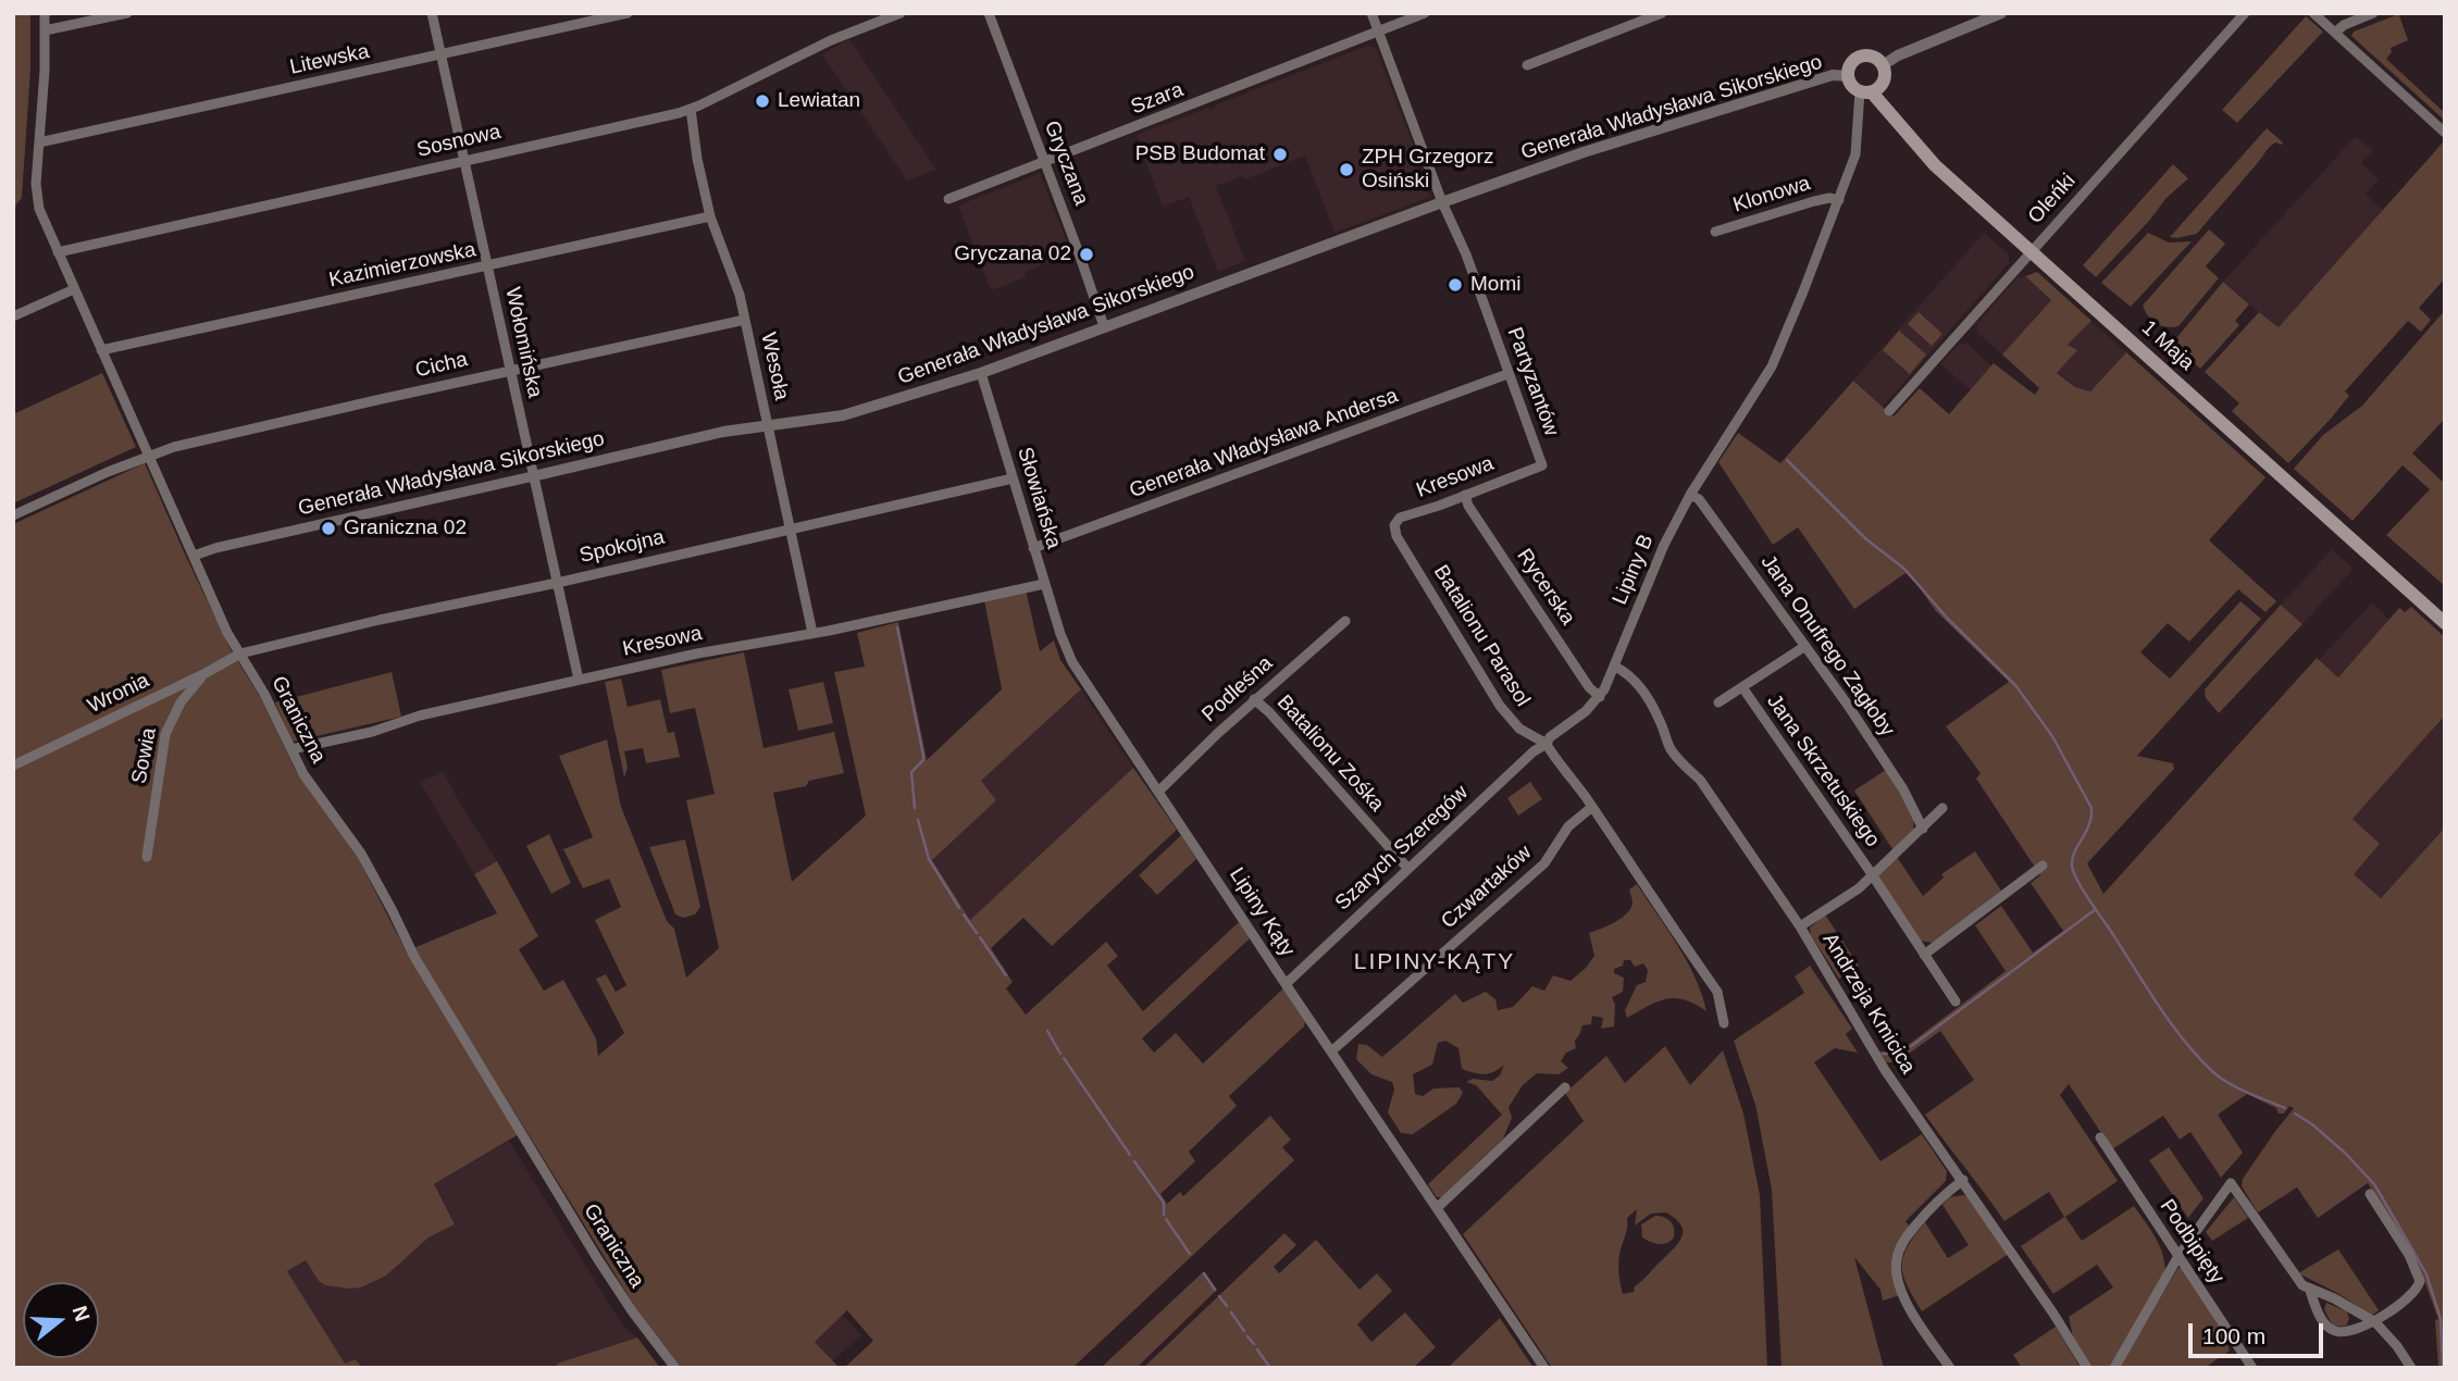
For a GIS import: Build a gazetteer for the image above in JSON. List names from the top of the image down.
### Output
{
  "streets": {
    "main road": ["1 Maja"],
    "street": [
      "Litewska",
      "Szara",
      "Generała Władysława Sikorskiego",
      "Sosnowa",
      "Gryczana",
      "Klonowa",
      "Oleńki",
      "Kazimierzowska",
      "Wołomińska",
      "Cicha",
      "Wesoła",
      "Partyzantów",
      "Generała Władysława Andersa",
      "Kresowa",
      "Słowiańska",
      "Spokojna",
      "Lipiny B",
      "Rycerska",
      "Batalionu Parasol",
      "Jana Onufrego Zagłoby",
      "Podleśna",
      "Wronia",
      "Graniczna",
      "Batalionu Zośka",
      "Sowia",
      "Jana Skrzetuskiego",
      "Szarych Szeregów",
      "Czwartaków",
      "Lipiny Kąty",
      "Andrzeja Kmicica",
      "Podbipięty"
    ]
  },
  "crossings": [
    ["Litewska", "Wołomińska"],
    ["Litewska", "Graniczna"],
    ["Szara", "Gryczana"],
    ["Szara", "Partyzantów"],
    ["Generała Władysława Sikorskiego", "Gryczana"],
    ["Generała Władysława Sikorskiego", "Wołomińska"],
    ["Generała Władysława Sikorskiego", "1 Maja"],
    ["Generała Władysława Sikorskiego", "Wesoła"],
    ["Generała Władysława Sikorskiego", "Partyzantów"],
    ["Generała Władysława Sikorskiego", "Słowiańska"],
    ["Generała Władysława Sikorskiego", "Lipiny B"],
    ["Generała Władysława Sikorskiego", "Graniczna"],
    ["Sosnowa", "Wołomińska"],
    ["Sosnowa", "Wesoła"],
    ["Sosnowa", "Graniczna"],
    ["Klonowa", "Lipiny B"],
    ["Oleńki", "1 Maja"],
    ["Kazimierzowska", "Wołomińska"],
    ["Kazimierzowska", "Wesoła"],
    ["Kazimierzowska", "Graniczna"],
    ["Wołomińska", "Cicha"],
    ["Wołomińska", "Kresowa"],
    ["Wołomińska", "Spokojna"],
    ["1 Maja", "Lipiny B"],
    ["Cicha", "Wesoła"],
    ["Cicha", "Graniczna"],
    ["Wesoła", "Kresowa"],
    ["Wesoła", "Spokojna"],
    ["Partyzantów", "Generała Władysława Andersa"],
    ["Partyzantów", "Kresowa"],
    ["Generała Władysława Andersa", "Słowiańska"],
    ["Kresowa", "Słowiańska"],
    ["Kresowa", "Rycerska"],
    ["Kresowa", "Batalionu Parasol"],
    ["Kresowa", "Graniczna"],
    ["Słowiańska", "Spokojna"],
    ["Słowiańska", "Lipiny Kąty"],
    ["Spokojna", "Wronia"],
    ["Spokojna", "Graniczna"],
    ["Lipiny B", "Rycerska"],
    ["Lipiny B", "Batalionu Parasol"],
    ["Lipiny B", "Jana Onufrego Zagłoby"],
    ["Lipiny B", "Szarych Szeregów"],
    ["Lipiny B", "Andrzeja Kmicica"],
    ["Batalionu Parasol", "Szarych Szeregów"],
    ["Jana Onufrego Zagłoby", "Jana Skrzetuskiego"],
    ["Podleśna", "Batalionu Zośka"],
    ["Podleśna", "Lipiny Kąty"],
    ["Wronia", "Graniczna"],
    ["Wronia", "Sowia"],
    ["Batalionu Zośka", "Szarych Szeregów"],
    ["Jana Skrzetuskiego", "Andrzeja Kmicica"],
    ["Szarych Szeregów", "Lipiny Kąty"],
    ["Czwartaków", "Lipiny Kąty"]
  ],
  "districts": ["LIPINY-KĄTY"],
  "places": [
    "Lewiatan",
    "PSB Budomat",
    "ZPH Grzegorz Osiński",
    "Gryczana 02",
    "Momi",
    "Graniczna 02"
  ],
  "scale_bar": "100 m",
  "north": "right"
}
